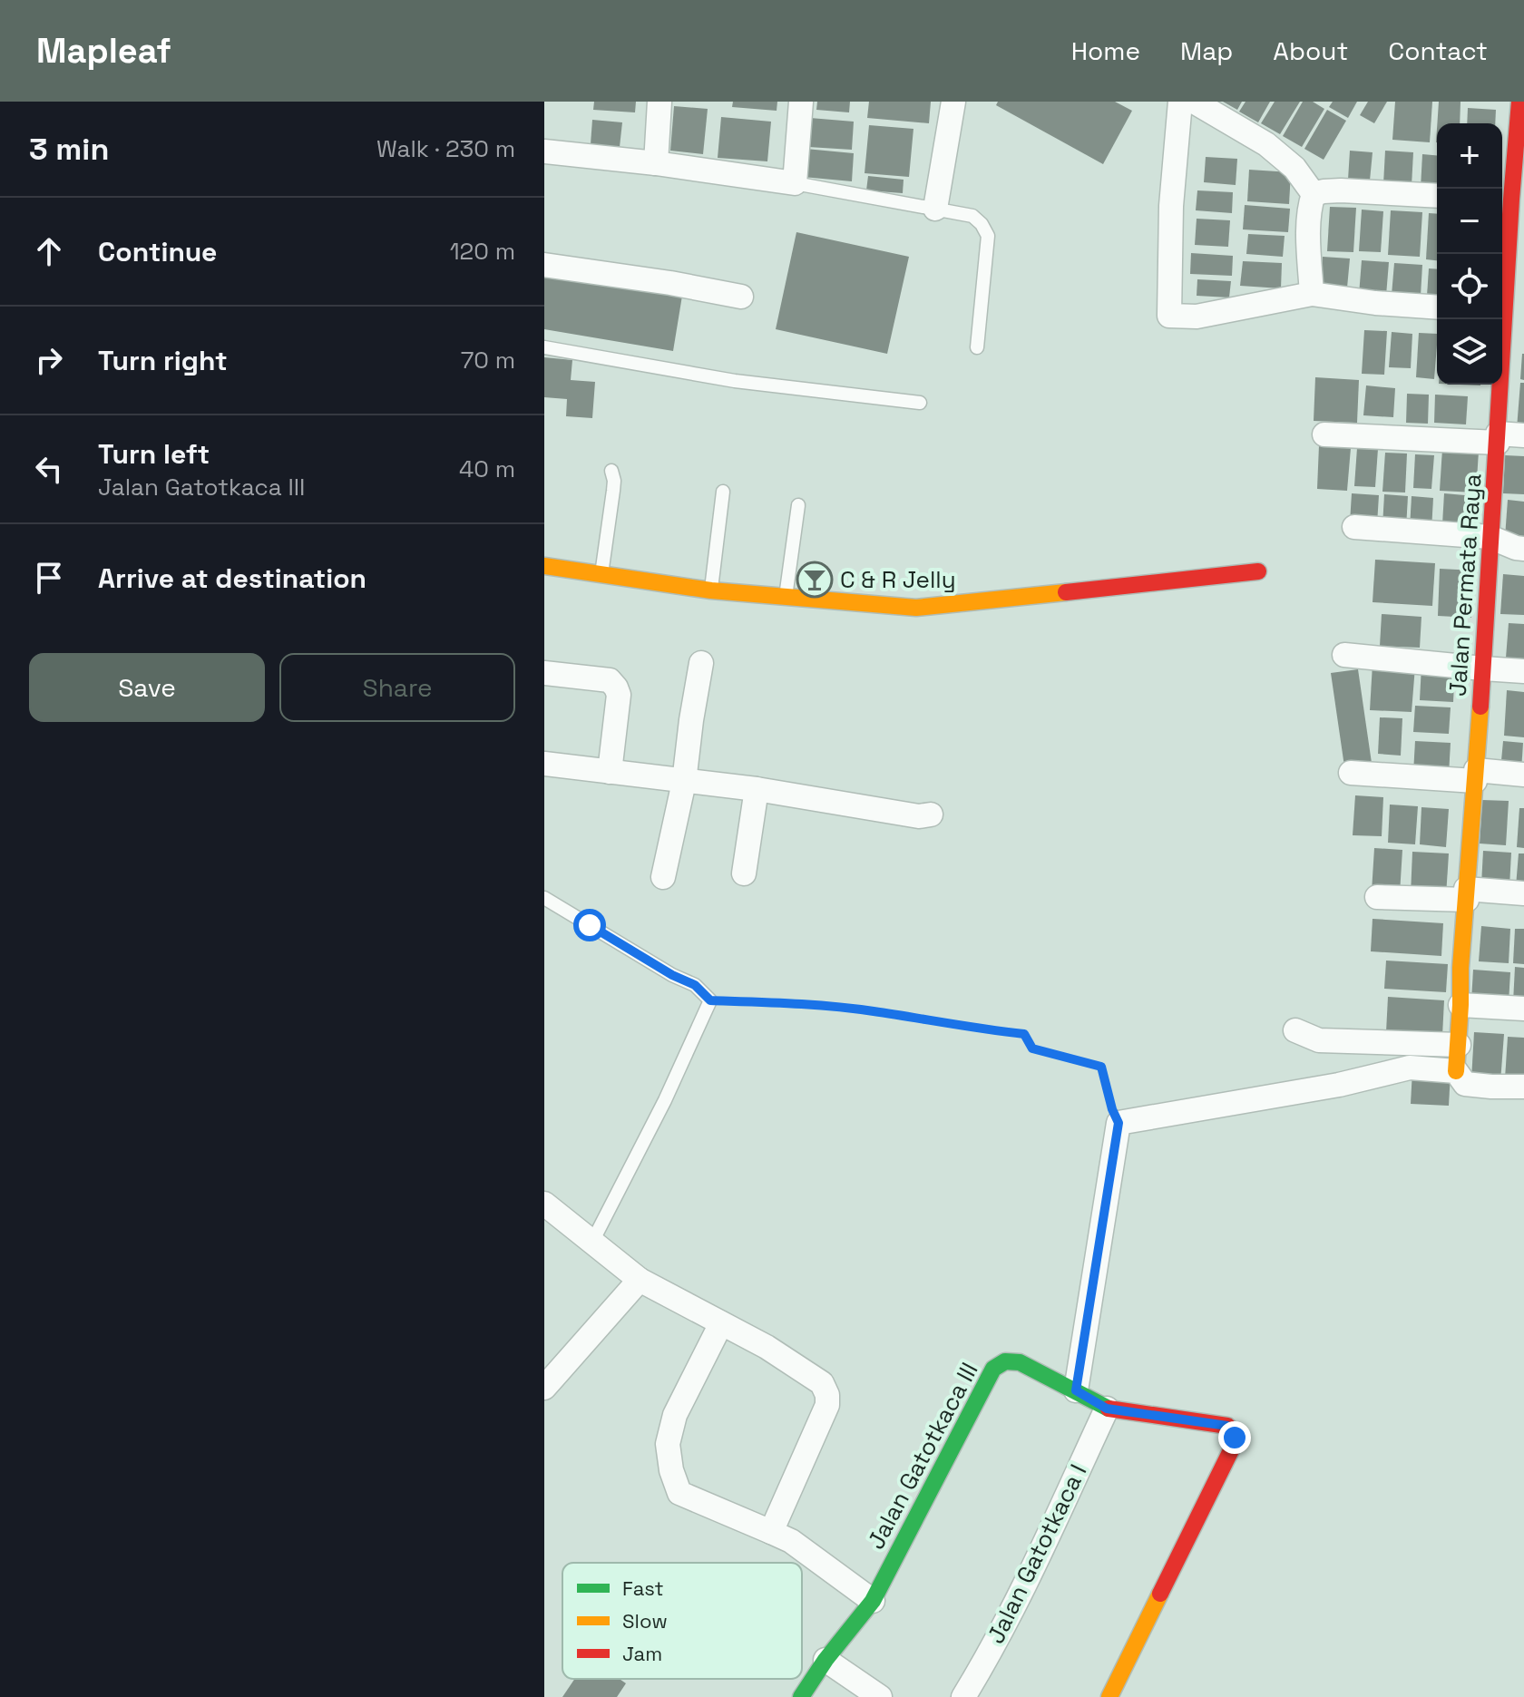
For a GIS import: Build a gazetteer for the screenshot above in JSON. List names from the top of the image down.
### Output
{
  "streets": {
    "street": ["Jalan Permata Raya", "Jalan Gatotkaca III", "Jalan Gatotkaca I"]
  },
  "crossings": [
    ["Jalan Gatotkaca III", "Jalan Gatotkaca I"]
  ],
  "places": {
    "bar": ["C & R Jelly"]
  },
  "legend": ["Fast", "Slow", "Jam"],
  "page": {
    "header": "Mapleaf",
    "nav": [
      "Home",
      "Map",
      "About",
      "Contact"
    ],
    "heading": ["3 min", "Walk · 230 m"],
    "map_buttons": ["+", "−"],
    "list": [
      ["Continue", "120 m"],
      ["Turn right", "70 m"],
      ["Turn left", "Jalan Gatotkaca III", "40 m"],
      "Arrive at destination"
    ],
    "buttons": ["Save", "Share"]
  }
}
